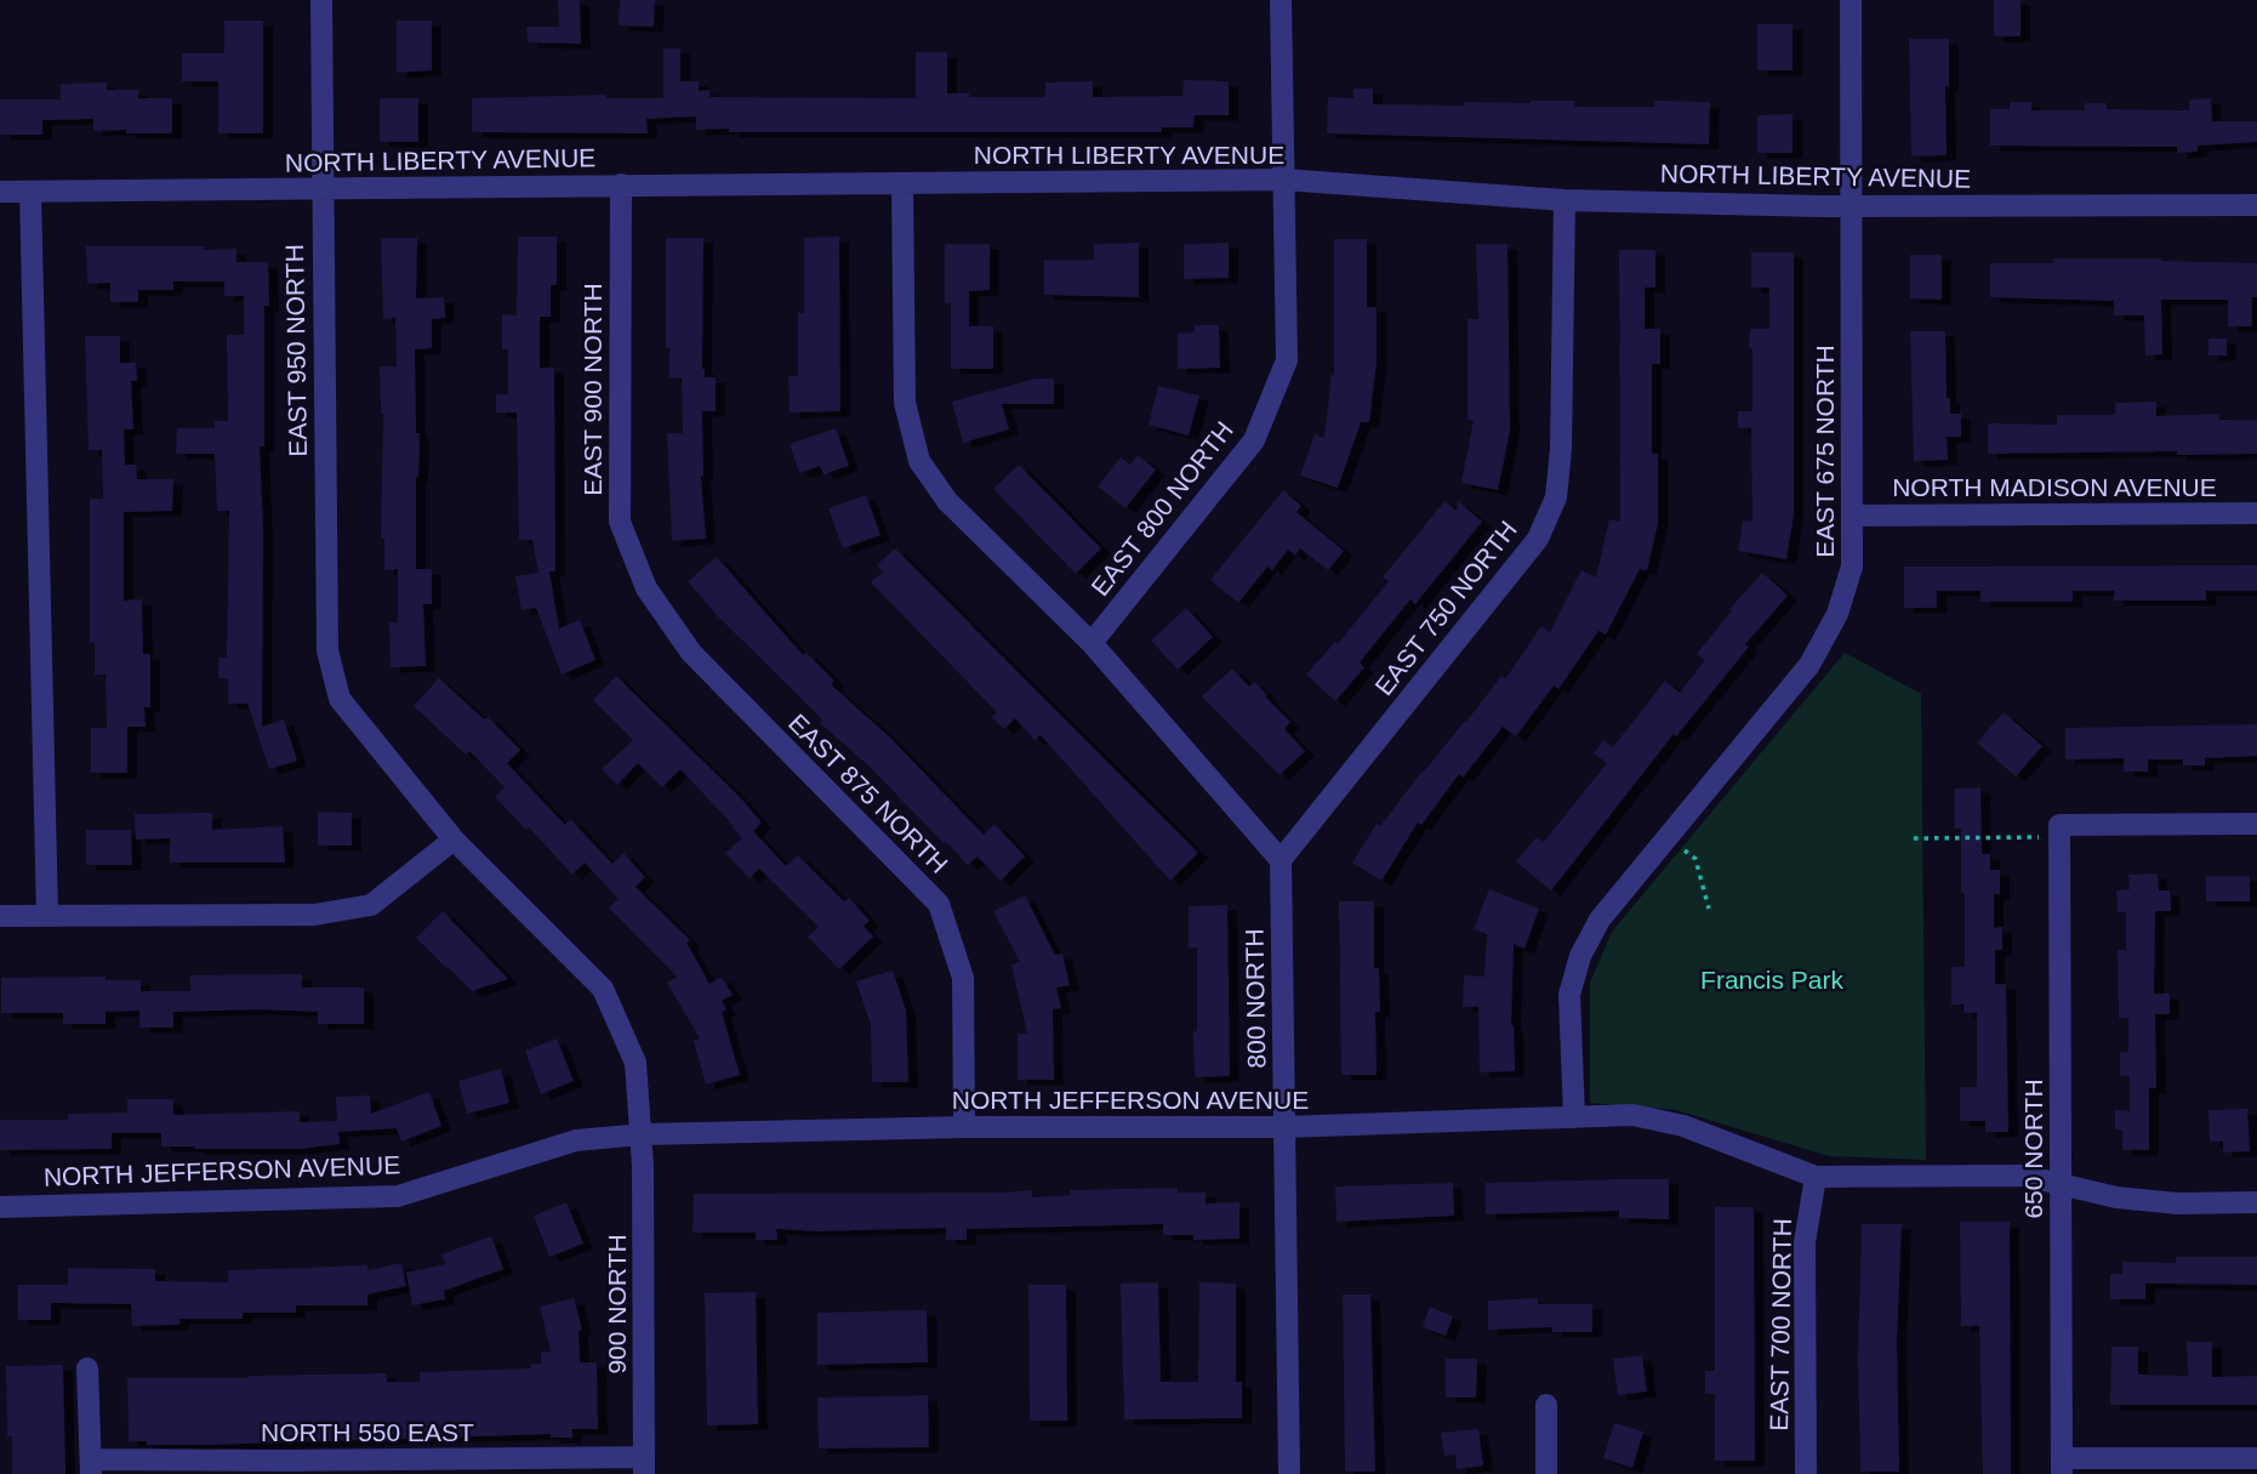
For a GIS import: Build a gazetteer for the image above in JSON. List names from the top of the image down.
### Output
{
  "streets": {
    "street": [
      "NORTH LIBERTY AVENUE",
      "EAST 950 NORTH",
      "EAST 900 NORTH",
      "EAST 675 NORTH",
      "NORTH MADISON AVENUE",
      "EAST 800 NORTH",
      "EAST 750 NORTH",
      "EAST 875 NORTH",
      "800 NORTH",
      "NORTH JEFFERSON AVENUE",
      "650 NORTH",
      "900 NORTH",
      "EAST 700 NORTH",
      "NORTH 550 EAST"
    ]
  },
  "crossings": [
    ["NORTH LIBERTY AVENUE", "EAST 950 NORTH"],
    ["NORTH LIBERTY AVENUE", "EAST 900 NORTH"],
    ["NORTH LIBERTY AVENUE", "EAST 675 NORTH"],
    ["NORTH LIBERTY AVENUE", "EAST 800 NORTH"],
    ["NORTH LIBERTY AVENUE", "EAST 750 NORTH"],
    ["EAST 950 NORTH", "900 NORTH"],
    ["EAST 900 NORTH", "EAST 875 NORTH"],
    ["EAST 675 NORTH", "NORTH MADISON AVENUE"],
    ["EAST 675 NORTH", "NORTH JEFFERSON AVENUE"],
    ["EAST 750 NORTH", "800 NORTH"],
    ["EAST 875 NORTH", "NORTH JEFFERSON AVENUE"],
    ["800 NORTH", "NORTH JEFFERSON AVENUE"],
    ["NORTH JEFFERSON AVENUE", "650 NORTH"],
    ["NORTH JEFFERSON AVENUE", "900 NORTH"],
    ["NORTH JEFFERSON AVENUE", "EAST 700 NORTH"],
    ["900 NORTH", "NORTH 550 EAST"]
  ],
  "parks": ["Francis Park"]
}
